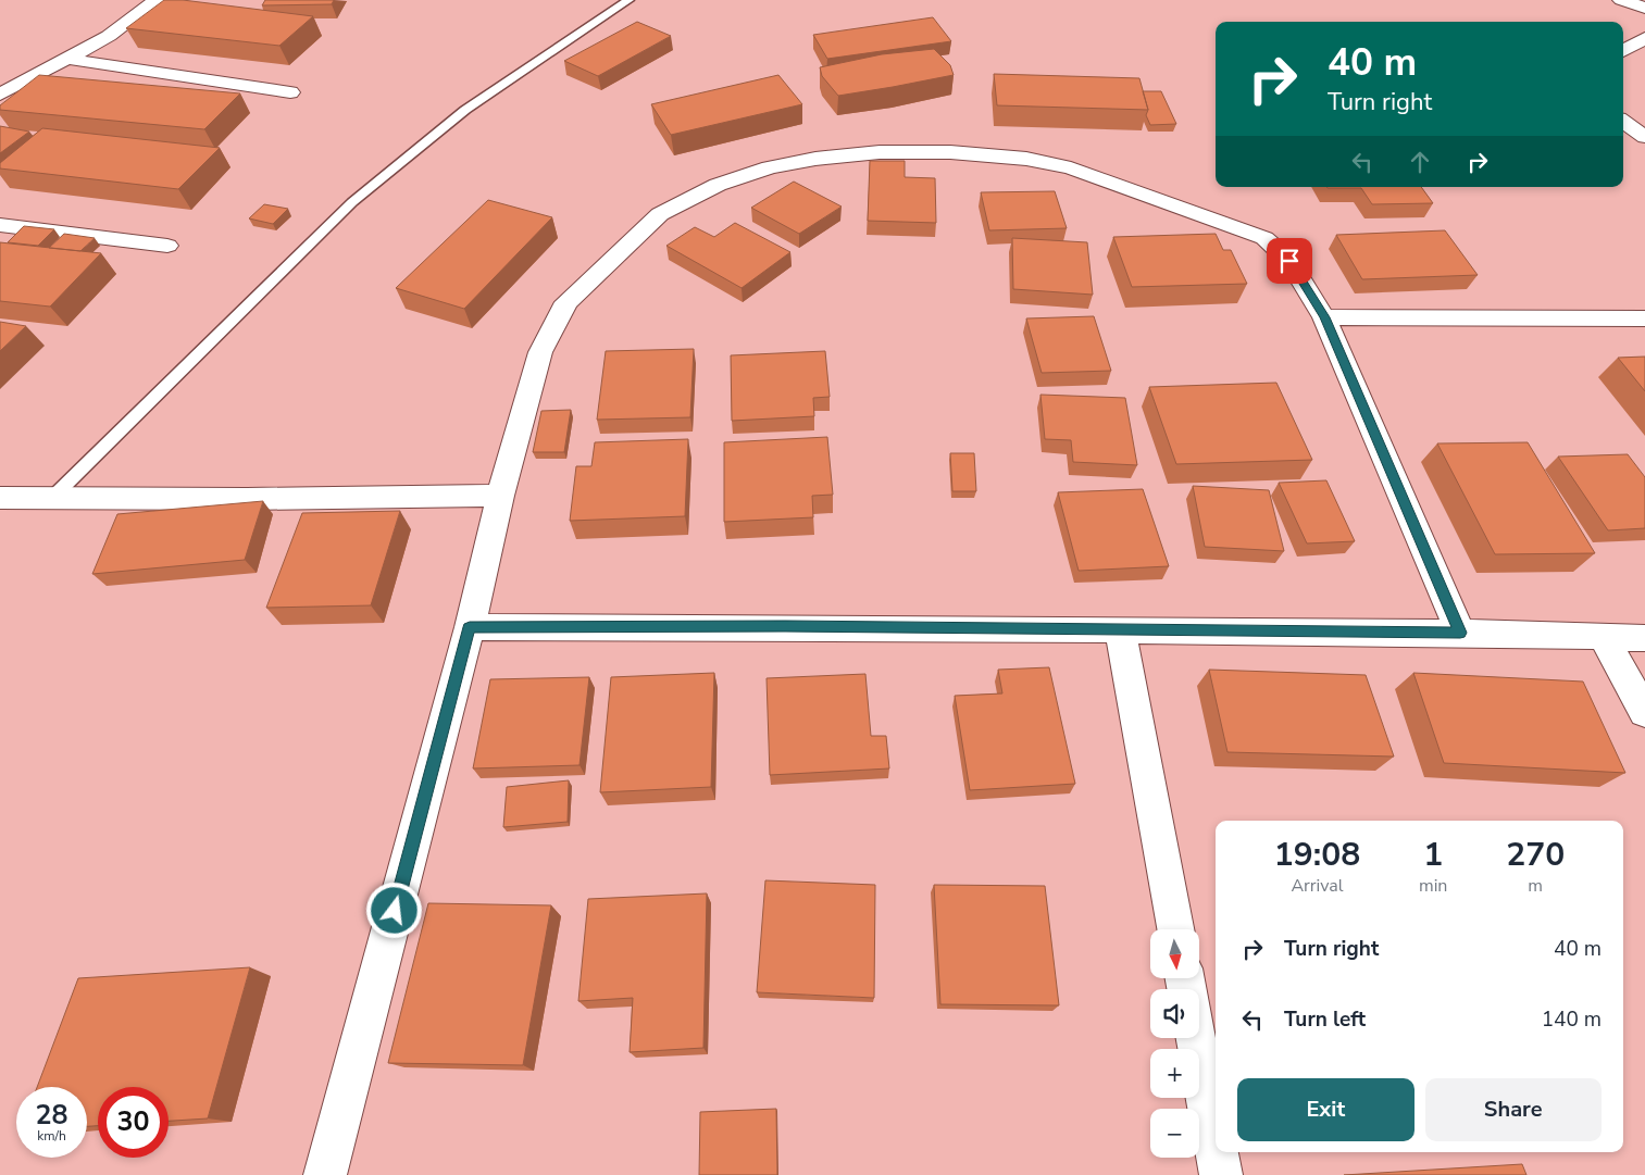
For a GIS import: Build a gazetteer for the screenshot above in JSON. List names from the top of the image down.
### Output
{
  "north": "bottom",
  "page": {
    "turn": ["40 m", "Turn right"],
    "eta": [
      "19:08",
      "Arrival",
      "1",
      "min",
      "270",
      "m"
    ],
    "list": [
      {
        "name": "Turn right",
        "value": "40 m"
      },
      {
        "name": "Turn left",
        "value": "140 m"
      }
    ],
    "map_buttons": ["+", "−"],
    "buttons": ["Exit", "Share"],
    "speed": "28 km/h",
    "limit": "30"
  }
}
